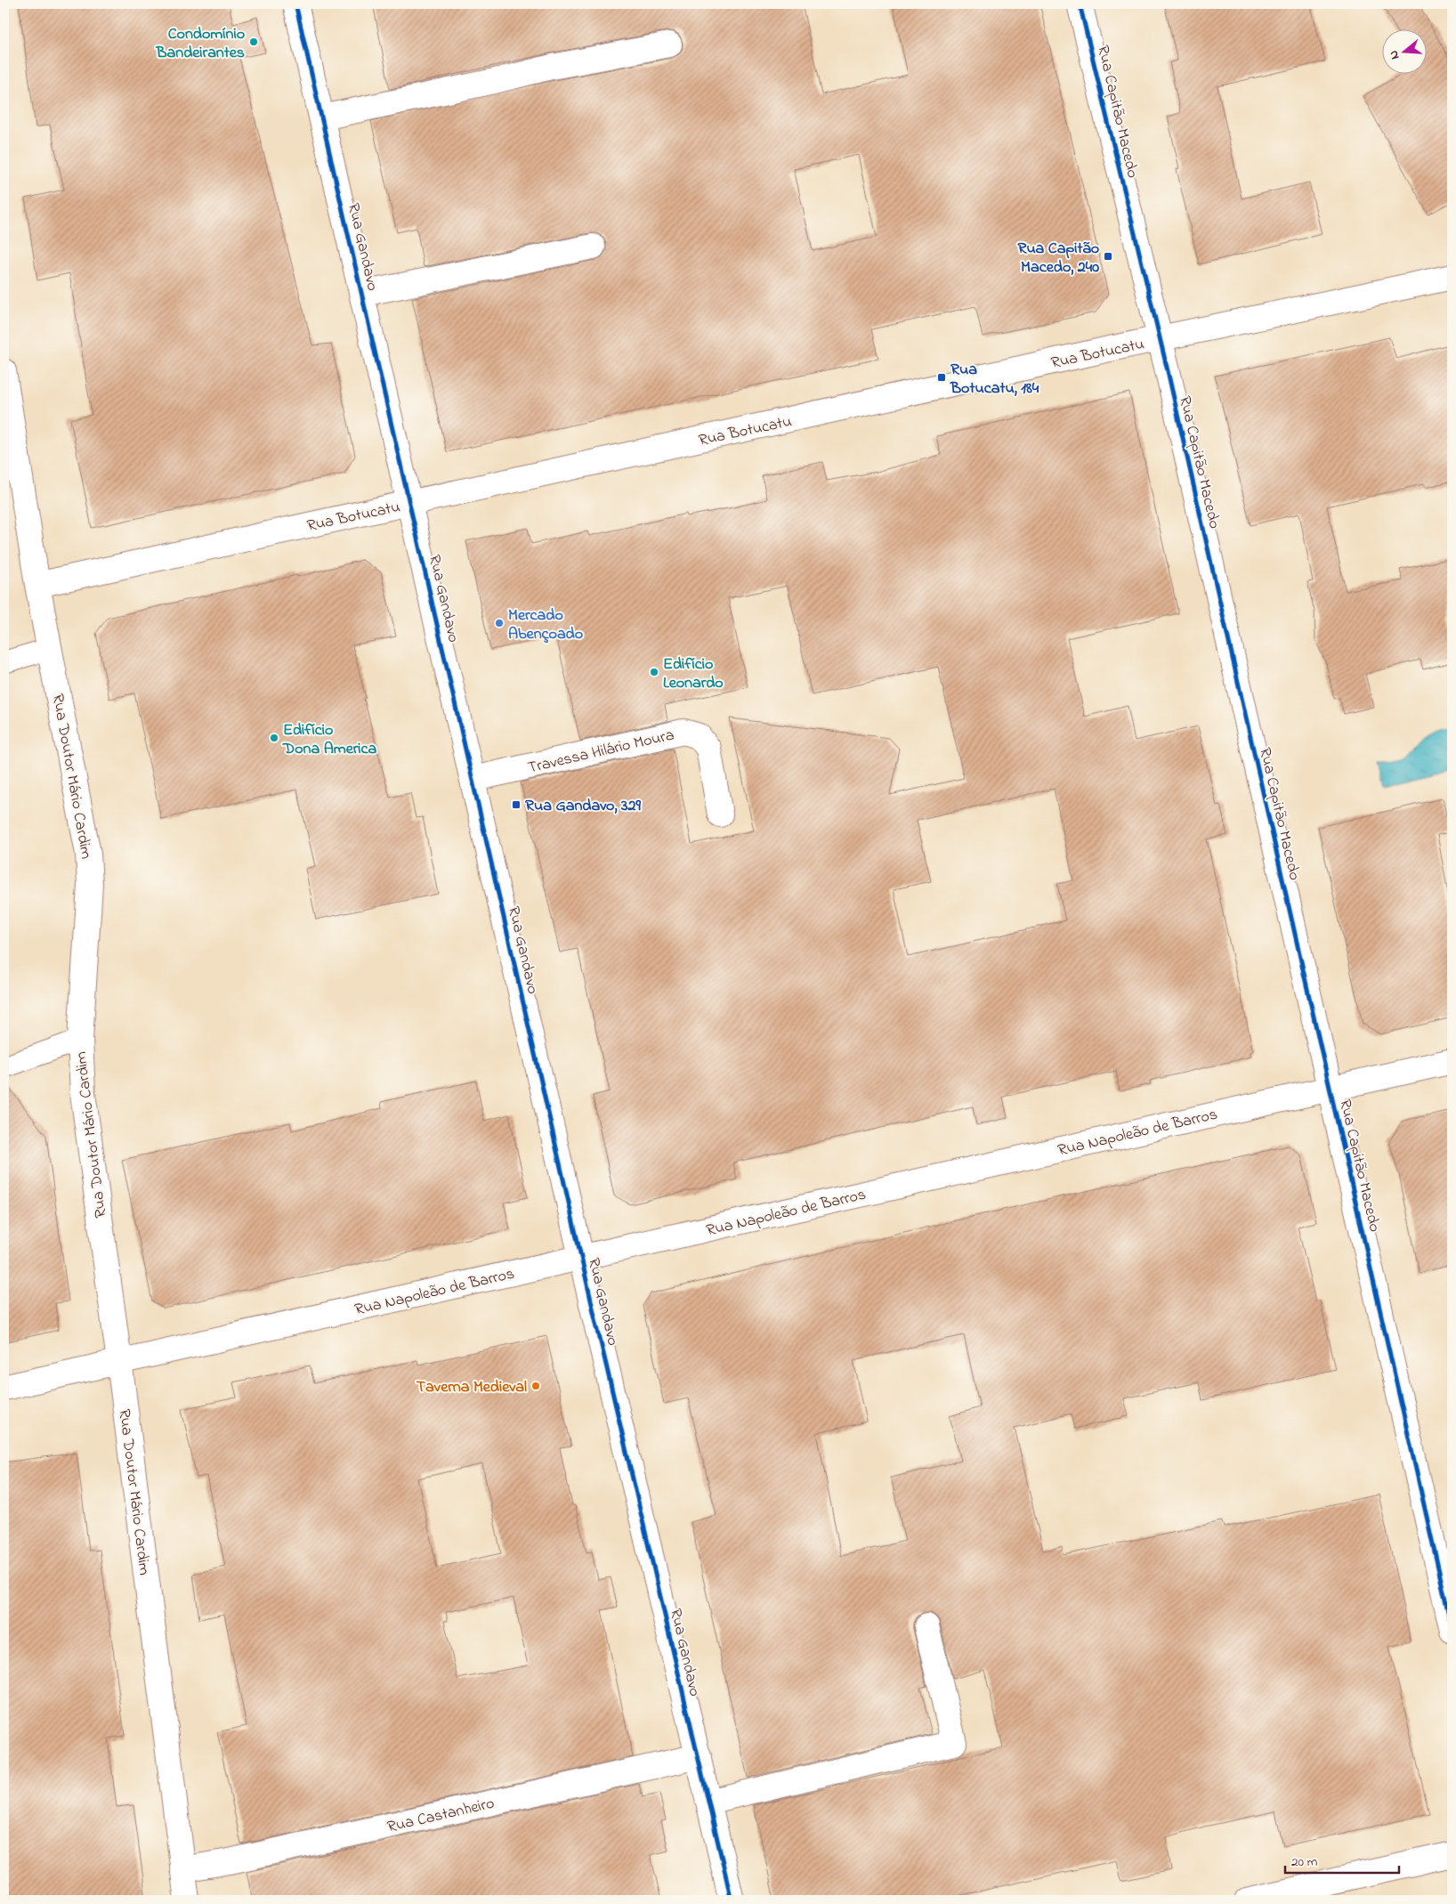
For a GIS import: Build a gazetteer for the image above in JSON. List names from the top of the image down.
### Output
{
  "streets": {
    "street": [
      "Rua Capitão Macedo",
      "Rua Gandavo",
      "Rua Botucatu",
      "Travessa Hilário Moura",
      "Rua Doutor Mário Cardim",
      "Rua Napoleão de Barros",
      "Rua Castanheiro"
    ]
  },
  "crossings": [
    ["Rua Capitão Macedo", "Rua Botucatu"],
    ["Rua Capitão Macedo", "Rua Napoleão de Barros"],
    ["Rua Gandavo", "Rua Botucatu"],
    ["Rua Gandavo", "Travessa Hilário Moura"],
    ["Rua Gandavo", "Rua Napoleão de Barros"],
    ["Rua Gandavo", "Rua Castanheiro"],
    ["Rua Botucatu", "Rua Doutor Mário Cardim"],
    ["Rua Doutor Mário Cardim", "Rua Napoleão de Barros"],
    ["Rua Doutor Mário Cardim", "Rua Castanheiro"]
  ],
  "places": {
    "other": [
      "Condomínio Bandeirantes",
      "Mercado Abençoado",
      "Edifício Leonardo",
      "Edifício Dona America",
      "Taverna Medieval"
    ],
    "transit": ["Rua Capitão Macedo, 240", "Rua Botucatu, 184", "Rua Gandavo, 329"]
  },
  "scale_bar": "20 m",
  "north": "left"
}
